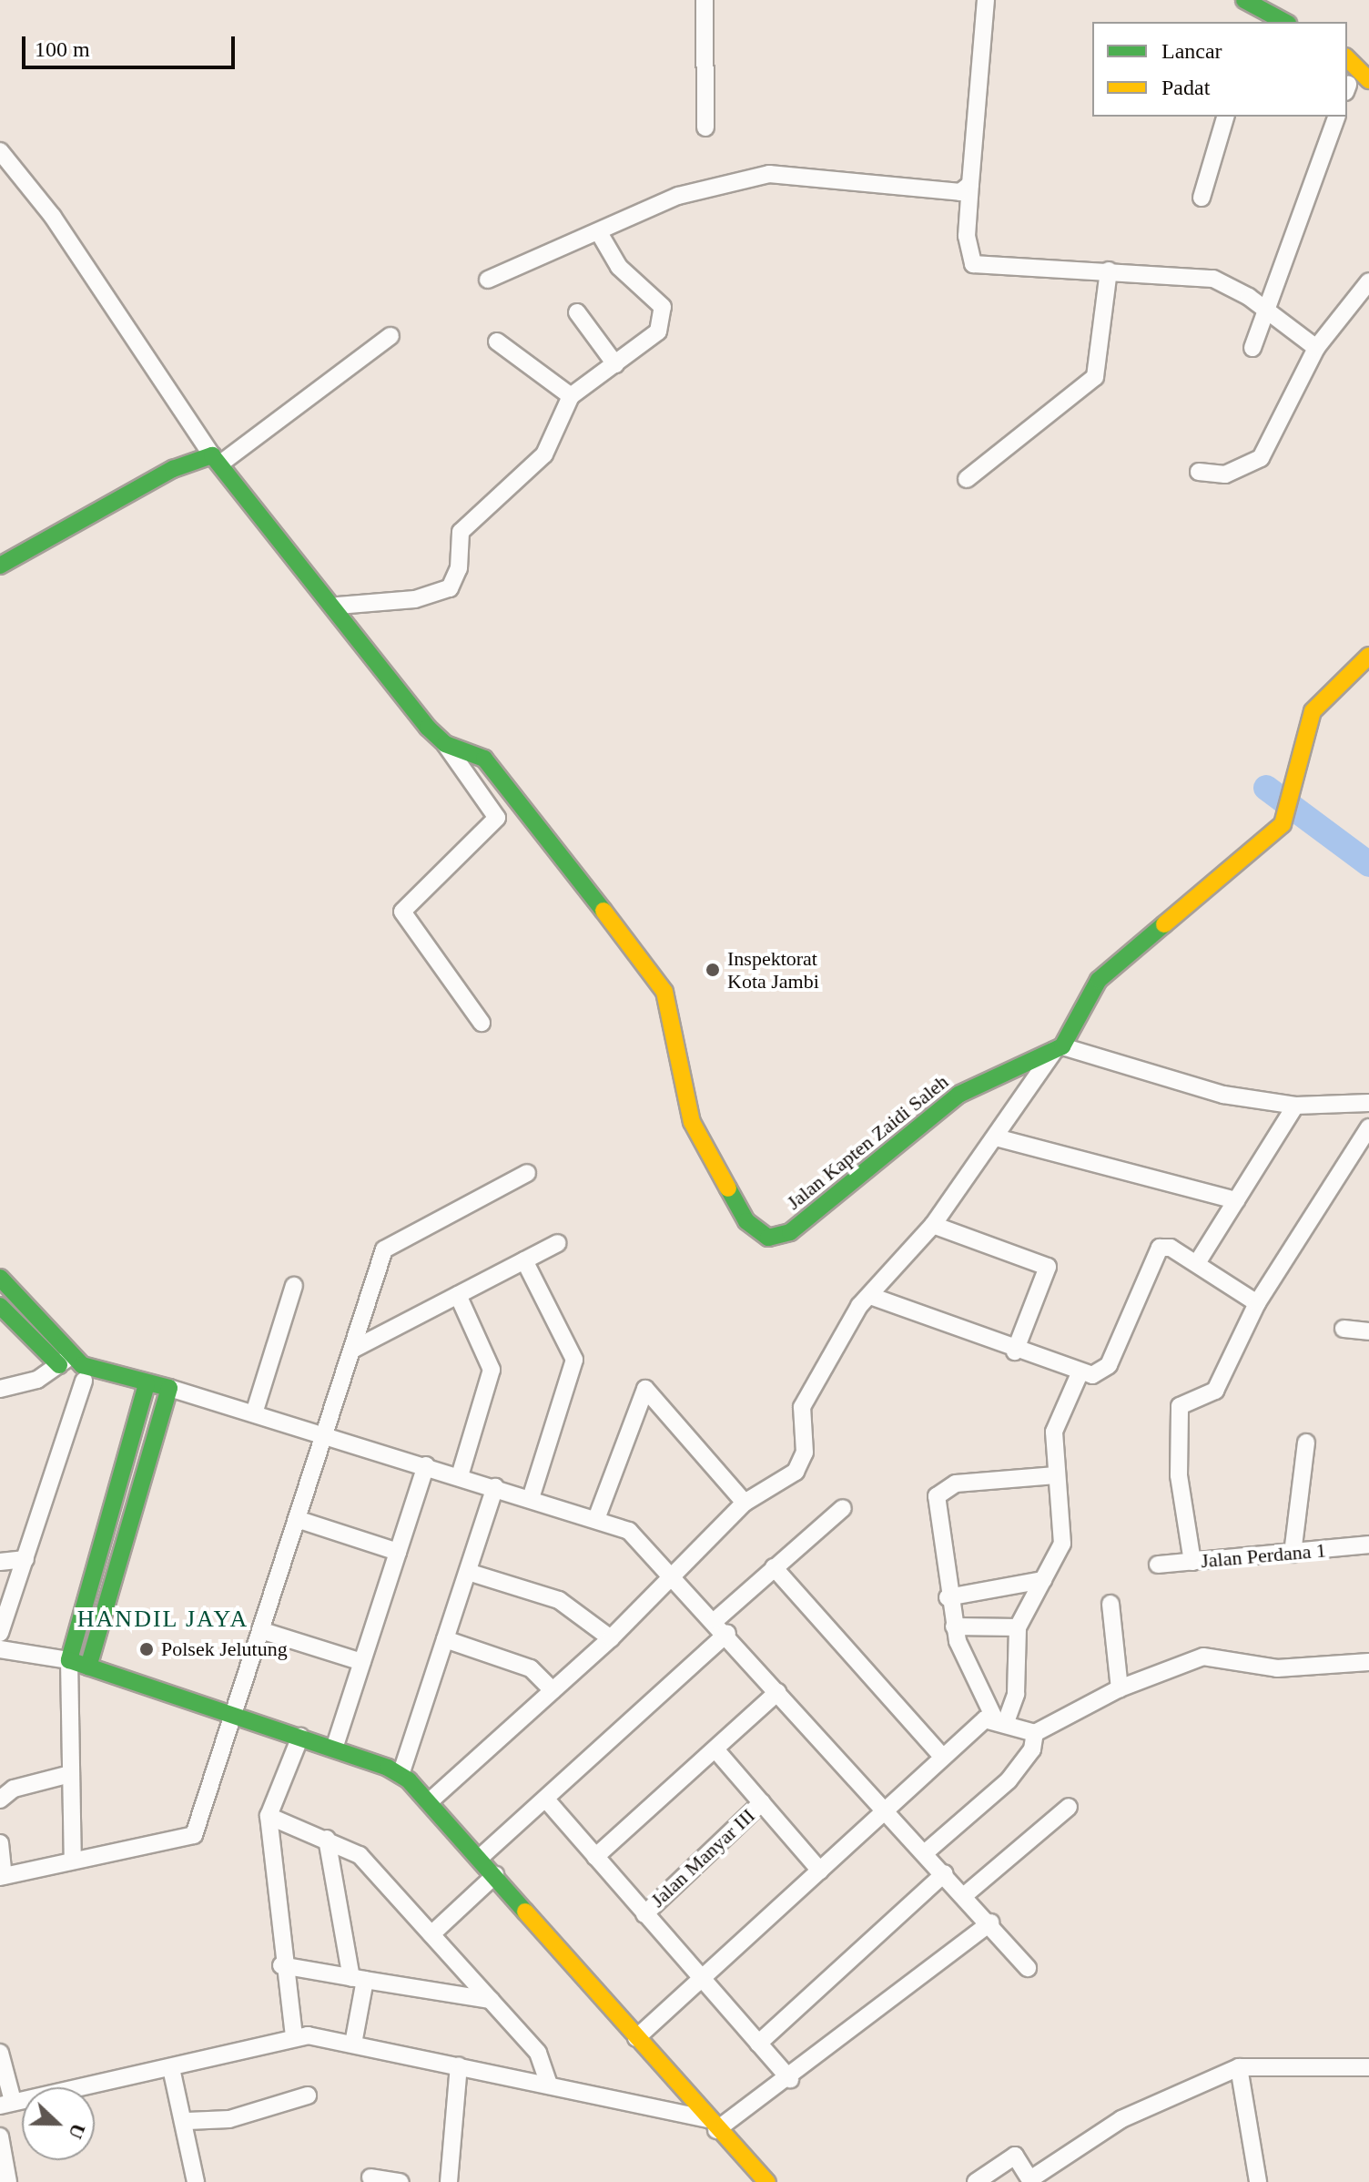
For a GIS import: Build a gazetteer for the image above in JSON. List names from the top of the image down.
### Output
{
  "streets": {
    "main road": ["Jalan Kapten Zaidi Saleh"],
    "street": ["Jalan Perdana 1", "Jalan Manyar III"]
  },
  "districts": ["HANDIL JAYA"],
  "places": ["Inspektorat Kota Jambi", "Polsek Jelutung"],
  "legend": ["Lancar", "Padat"],
  "scale_bar": "100 m",
  "north": "right"
}
